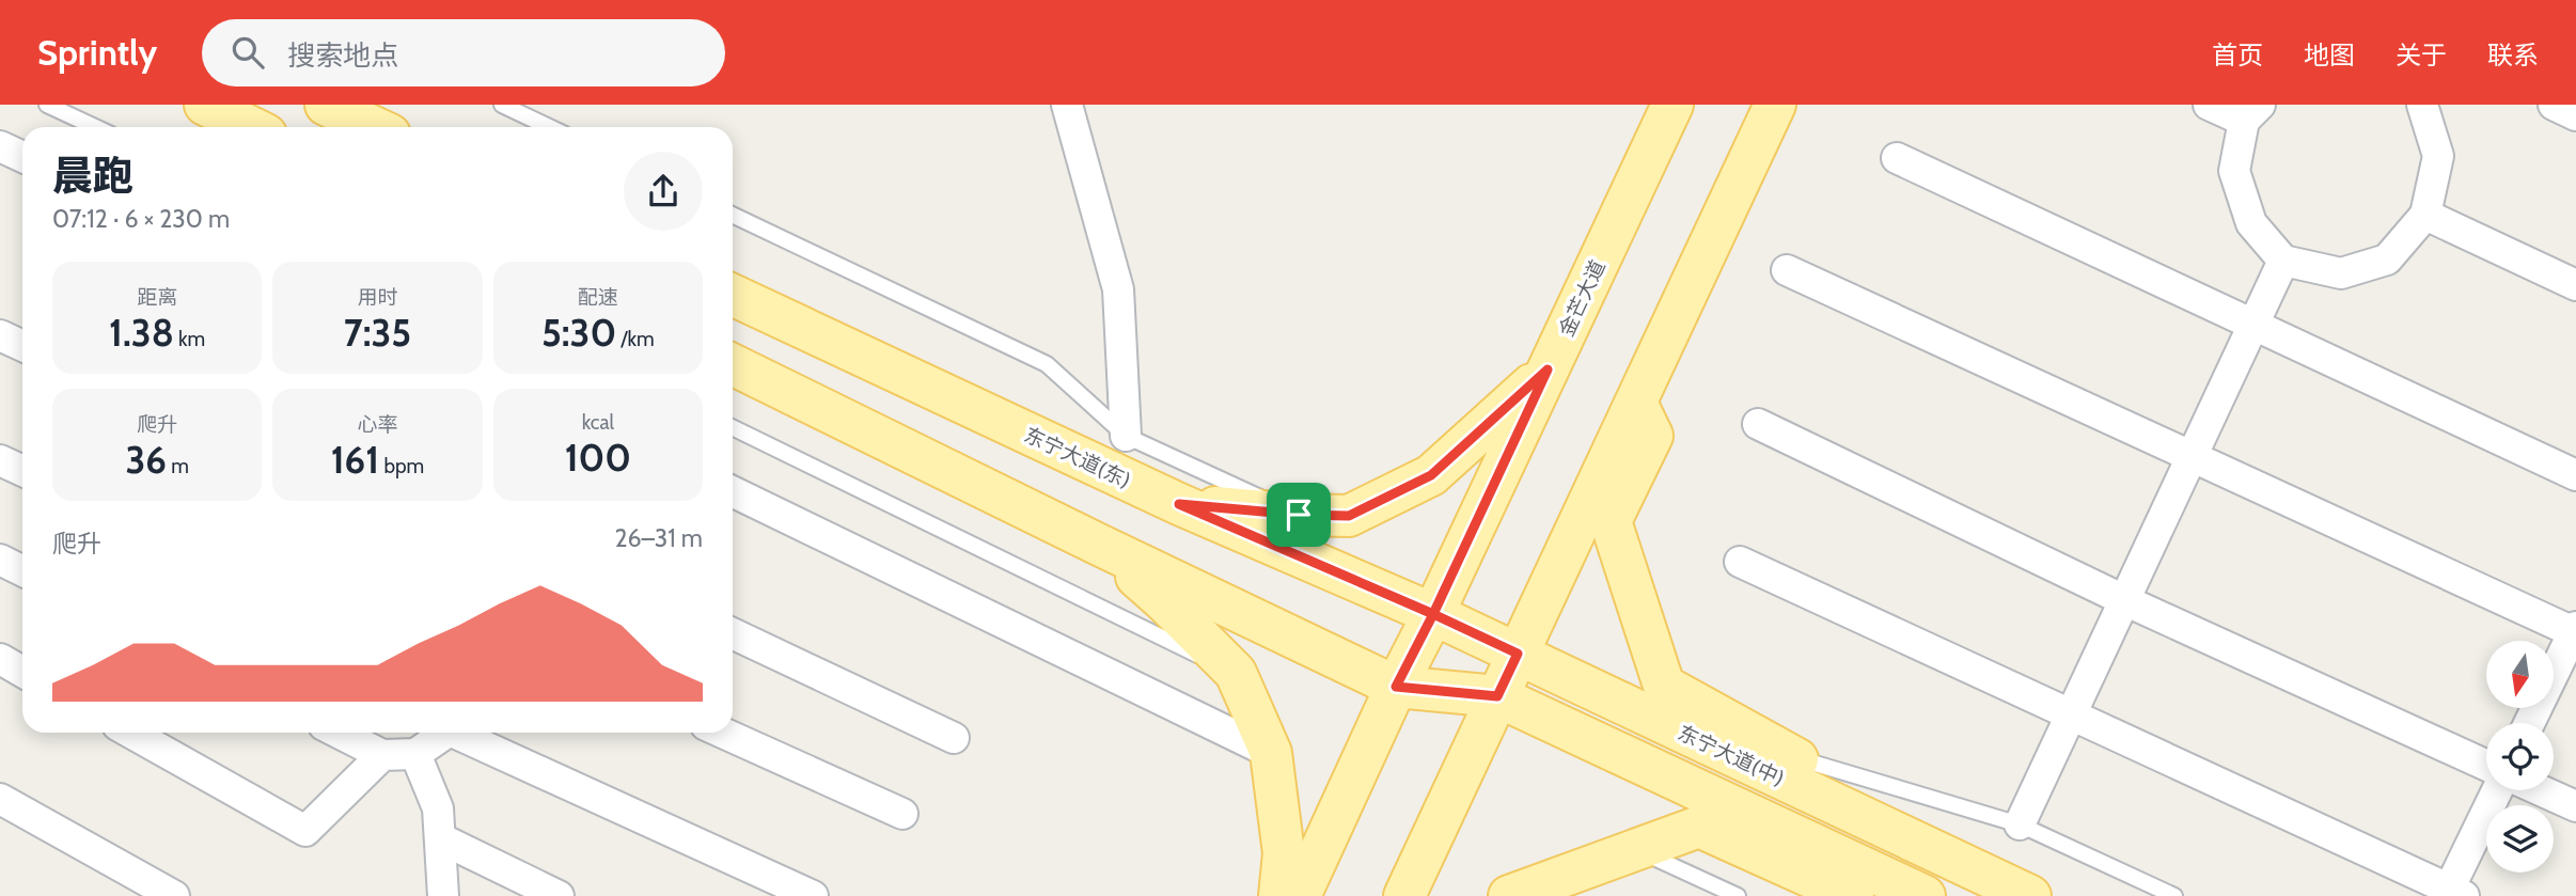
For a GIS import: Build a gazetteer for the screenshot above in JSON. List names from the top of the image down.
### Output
{
  "streets": {
    "main road": ["金芒大道", "东宁大道(东)", "东宁大道(中)"]
  },
  "crossings": [
    ["金芒大道", "东宁大道(东)"],
    ["金芒大道", "东宁大道(中)"],
    ["东宁大道(东)", "东宁大道(中)"]
  ],
  "north": "bottom",
  "page": {
    "header": "Sprintly",
    "search": "搜索地点",
    "nav": [
      "首页",
      "地图",
      "关于",
      "联系"
    ],
    "heading": ["晨跑", "07:12 · 6 × 230 m"],
    "stats": [
      ["距离", "1.38 km"],
      ["用时", "7:35"],
      ["配速", "5:30 /km"],
      ["爬升", "36 m"],
      ["心率", "161 bpm"],
      ["kcal", "100"]
    ],
    "chart": ["爬升", "26–31 m"]
  }
}
